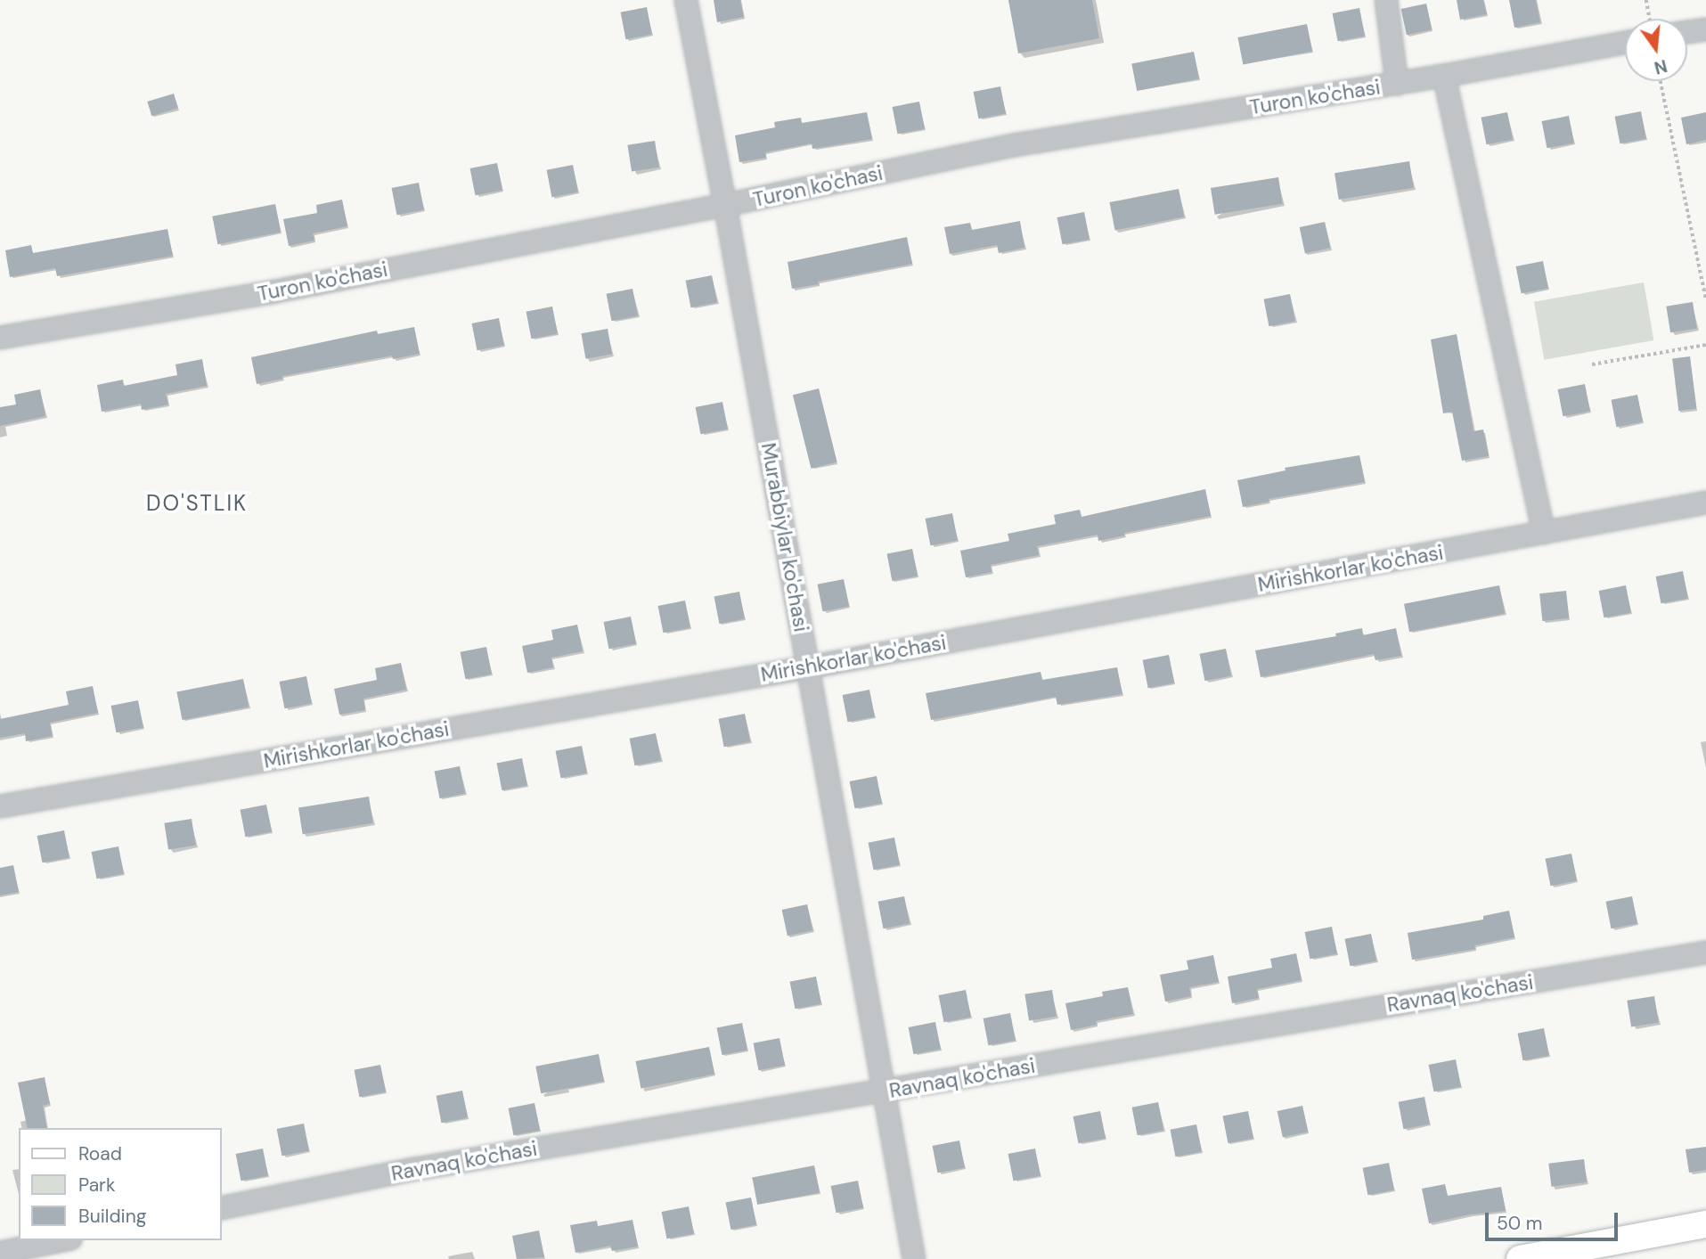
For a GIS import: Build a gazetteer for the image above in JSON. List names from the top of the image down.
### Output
{
  "streets": {
    "street": [
      "Turon ko'chasi",
      "Murabbiylar ko'chasi",
      "Mirishkorlar ko'chasi",
      "Ravnaq ko'chasi"
    ]
  },
  "crossings": [
    ["Turon ko'chasi", "Murabbiylar ko'chasi"],
    ["Murabbiylar ko'chasi", "Mirishkorlar ko'chasi"],
    ["Murabbiylar ko'chasi", "Ravnaq ko'chasi"]
  ],
  "districts": ["DO'STLIK"],
  "legend": ["Road", "Park", "Building"],
  "scale_bar": "50 m",
  "north": "bottom"
}
